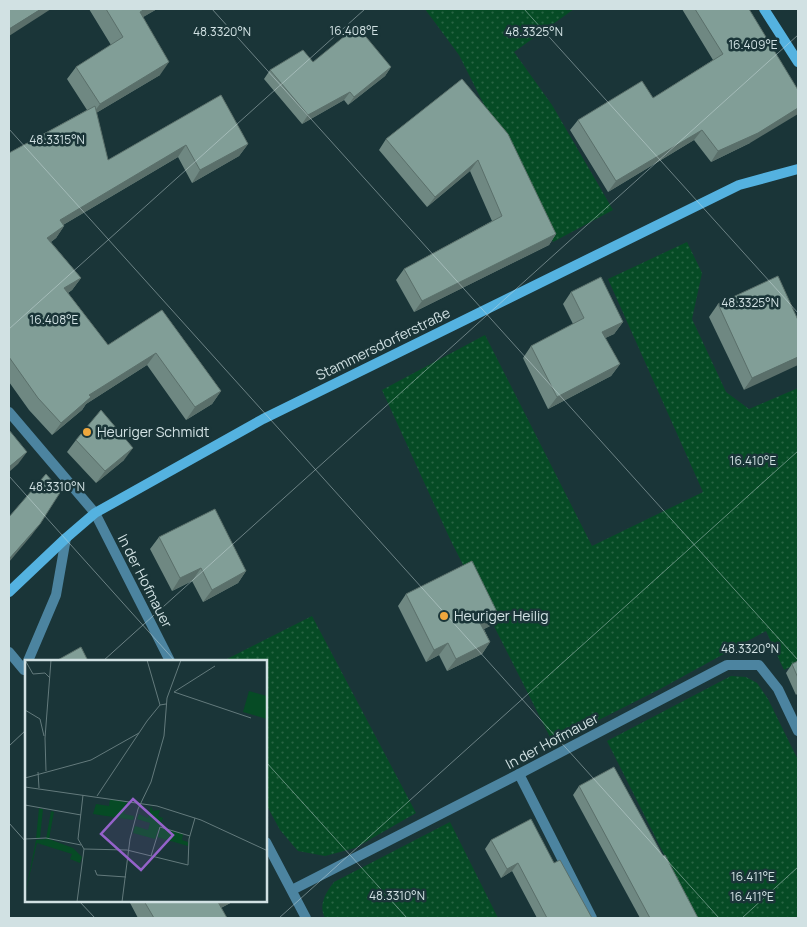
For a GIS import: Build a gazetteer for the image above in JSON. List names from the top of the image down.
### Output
{
  "streets": {
    "street": ["Stammersdorferstraße", "In der Hofmauer"]
  },
  "crossings": [
    ["Stammersdorferstraße", "In der Hofmauer"]
  ],
  "places": ["Heuriger Schmidt", "Heuriger Heilig"],
  "coordinates": [
    "16.408°E",
    "48.3325°N",
    "48.3320°N",
    "16.409°E",
    "48.3315°N",
    "16.410°E",
    "48.3310°N",
    "16.411°E"
  ]
}
